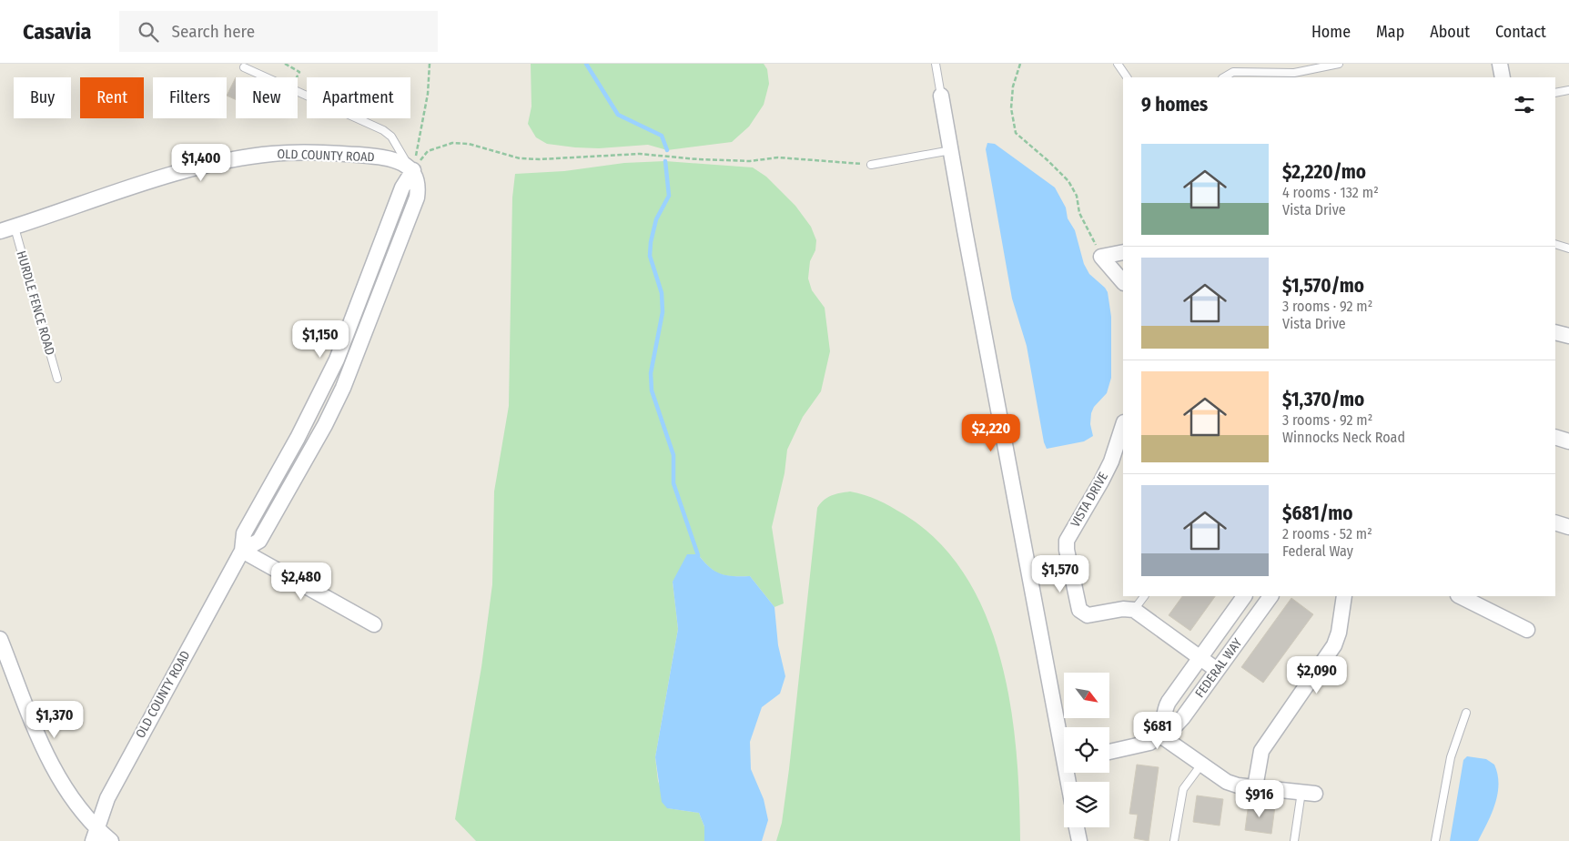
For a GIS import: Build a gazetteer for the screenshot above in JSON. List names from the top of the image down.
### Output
{
  "streets": {
    "street": ["OLD COUNTY ROAD", "VISTA DRIVE", "FEDERAL WAY"],
    "lane": ["HURDLE FENCE ROAD"]
  },
  "crossings": [
    ["OLD COUNTY ROAD", "HURDLE FENCE ROAD"]
  ],
  "north": "bottom right",
  "page": {
    "header": "Casavia",
    "search": "Search here",
    "nav": [
      "Home",
      "Map",
      "About",
      "Contact"
    ],
    "chip": [
      "Buy",
      "Rent",
      "Filters",
      "New",
      "Apartment"
    ],
    "heading": "9 homes",
    "list": [
      {
        "name": "$2,220/mo",
        "note": "4 rooms · 132 m² · Vista Drive"
      },
      {
        "name": "$1,570/mo",
        "note": "3 rooms · 92 m² · Vista Drive"
      },
      {
        "name": "$1,370/mo",
        "note": "3 rooms · 92 m² · Winnocks Neck Road"
      },
      {
        "name": "$681/mo",
        "note": "2 rooms · 52 m² · Federal Way"
      }
    ],
    "price": [
      "$1,400",
      "$1,150",
      "$2,220",
      "$1,570",
      "$2,480",
      "$2,090",
      "$1,370",
      "$681",
      "$916"
    ]
  }
}
